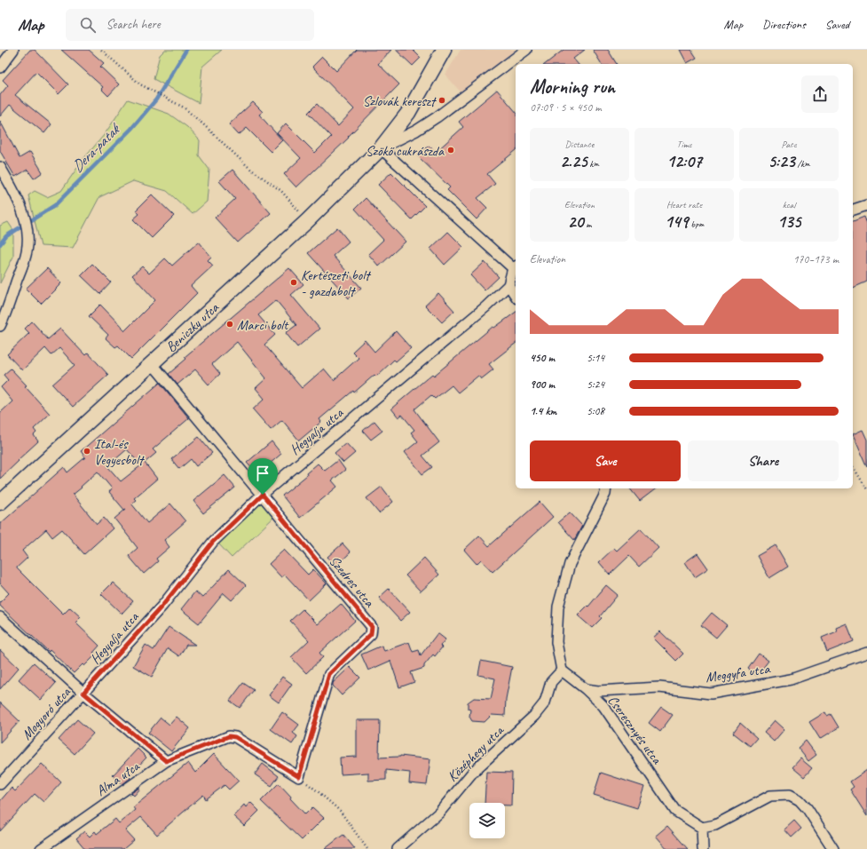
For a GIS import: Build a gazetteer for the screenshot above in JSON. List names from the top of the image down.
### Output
{
  "streets": {
    "main road": ["Beniczky utca"],
    "street": [
      "Hegyalja utca",
      "Szedres utca",
      "Meggyfa utca",
      "Mogyoró utca",
      "Cseresznyés utca",
      "Középhegy utca",
      "Alma utca"
    ]
  },
  "crossings": [
    ["Beniczky utca", "Szedres utca"],
    ["Hegyalja utca", "Szedres utca"],
    ["Hegyalja utca", "Mogyoró utca"],
    ["Szedres utca", "Alma utca"],
    ["Meggyfa utca", "Cseresznyés utca"],
    ["Cseresznyés utca", "Középhegy utca"]
  ],
  "water": ["Dera-patak"],
  "places": [
    "Szlovák kereszt",
    "Szökő cukrászda",
    "Kertészeti bolt - gazdabolt",
    "Marci bolt",
    "Ital-és Vegyesbolt"
  ],
  "page": {
    "header": "Map",
    "search": "Search here",
    "nav": ["Map", "Directions", "Saved"],
    "heading": ["Morning run", "07:09 · 5 × 450 m"],
    "stats": [
      ["Distance", "2.25 km"],
      ["Time", "12:07"],
      ["Pace", "5:23 /km"],
      ["Elevation", "20 m"],
      ["Heart rate", "149 bpm"],
      ["kcal", "135"]
    ],
    "chart": ["Elevation", "170–173 m"],
    "list": [
      {
        "name": "450 m",
        "note": "5:14"
      },
      {
        "name": "900 m",
        "note": "5:24"
      },
      {
        "name": "1.4 km",
        "note": "5:08"
      }
    ],
    "buttons": ["Save", "Share"]
  }
}
